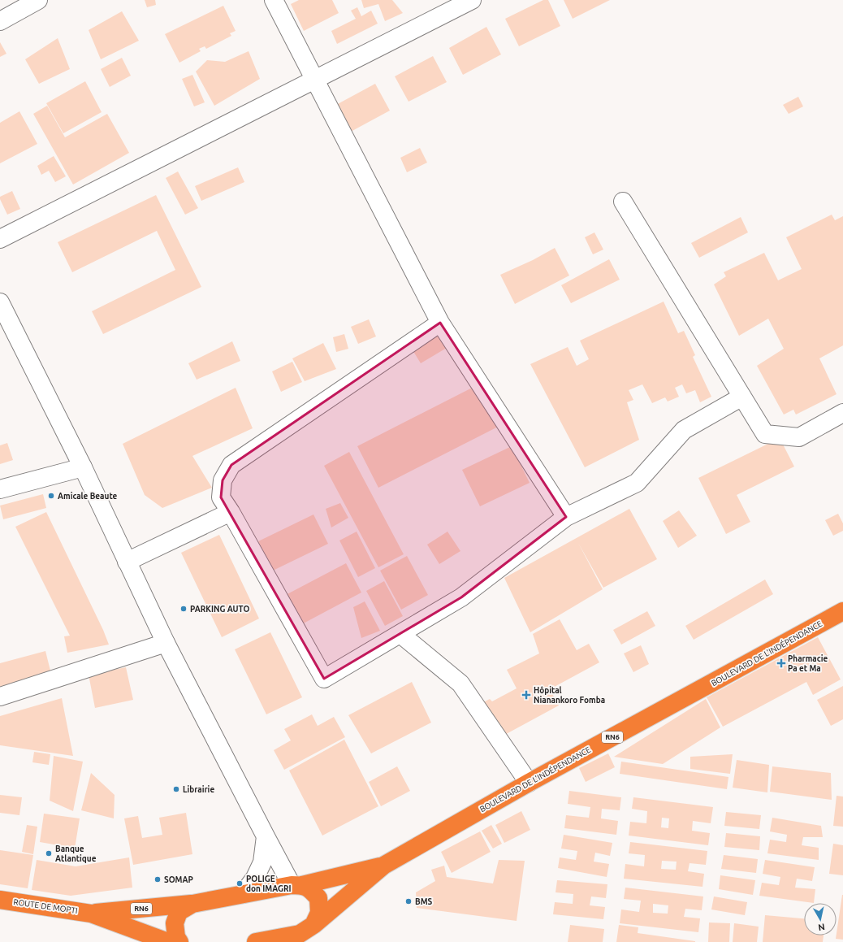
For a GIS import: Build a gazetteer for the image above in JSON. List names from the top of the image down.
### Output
{
  "streets": {
    "highway": ["BOULEVARD DE L'INDÉPENDANCE", "RN6", "ROUTE DE MOPTI"]
  },
  "crossings": [
    ["BOULEVARD DE L'INDÉPENDANCE", "ROUTE DE MOPTI"]
  ],
  "places": {
    "other": [
      "Amicale Beaute",
      "PARKING AUTO",
      "Librairie",
      "Banque Atlantique",
      "SOMAP",
      "POLIGE don IMAGRI",
      "BMS"
    ],
    "health": ["Pharmacie Pa et Ma", "Hôpital Nianankoro Fomba"]
  },
  "north": "bottom"
}
